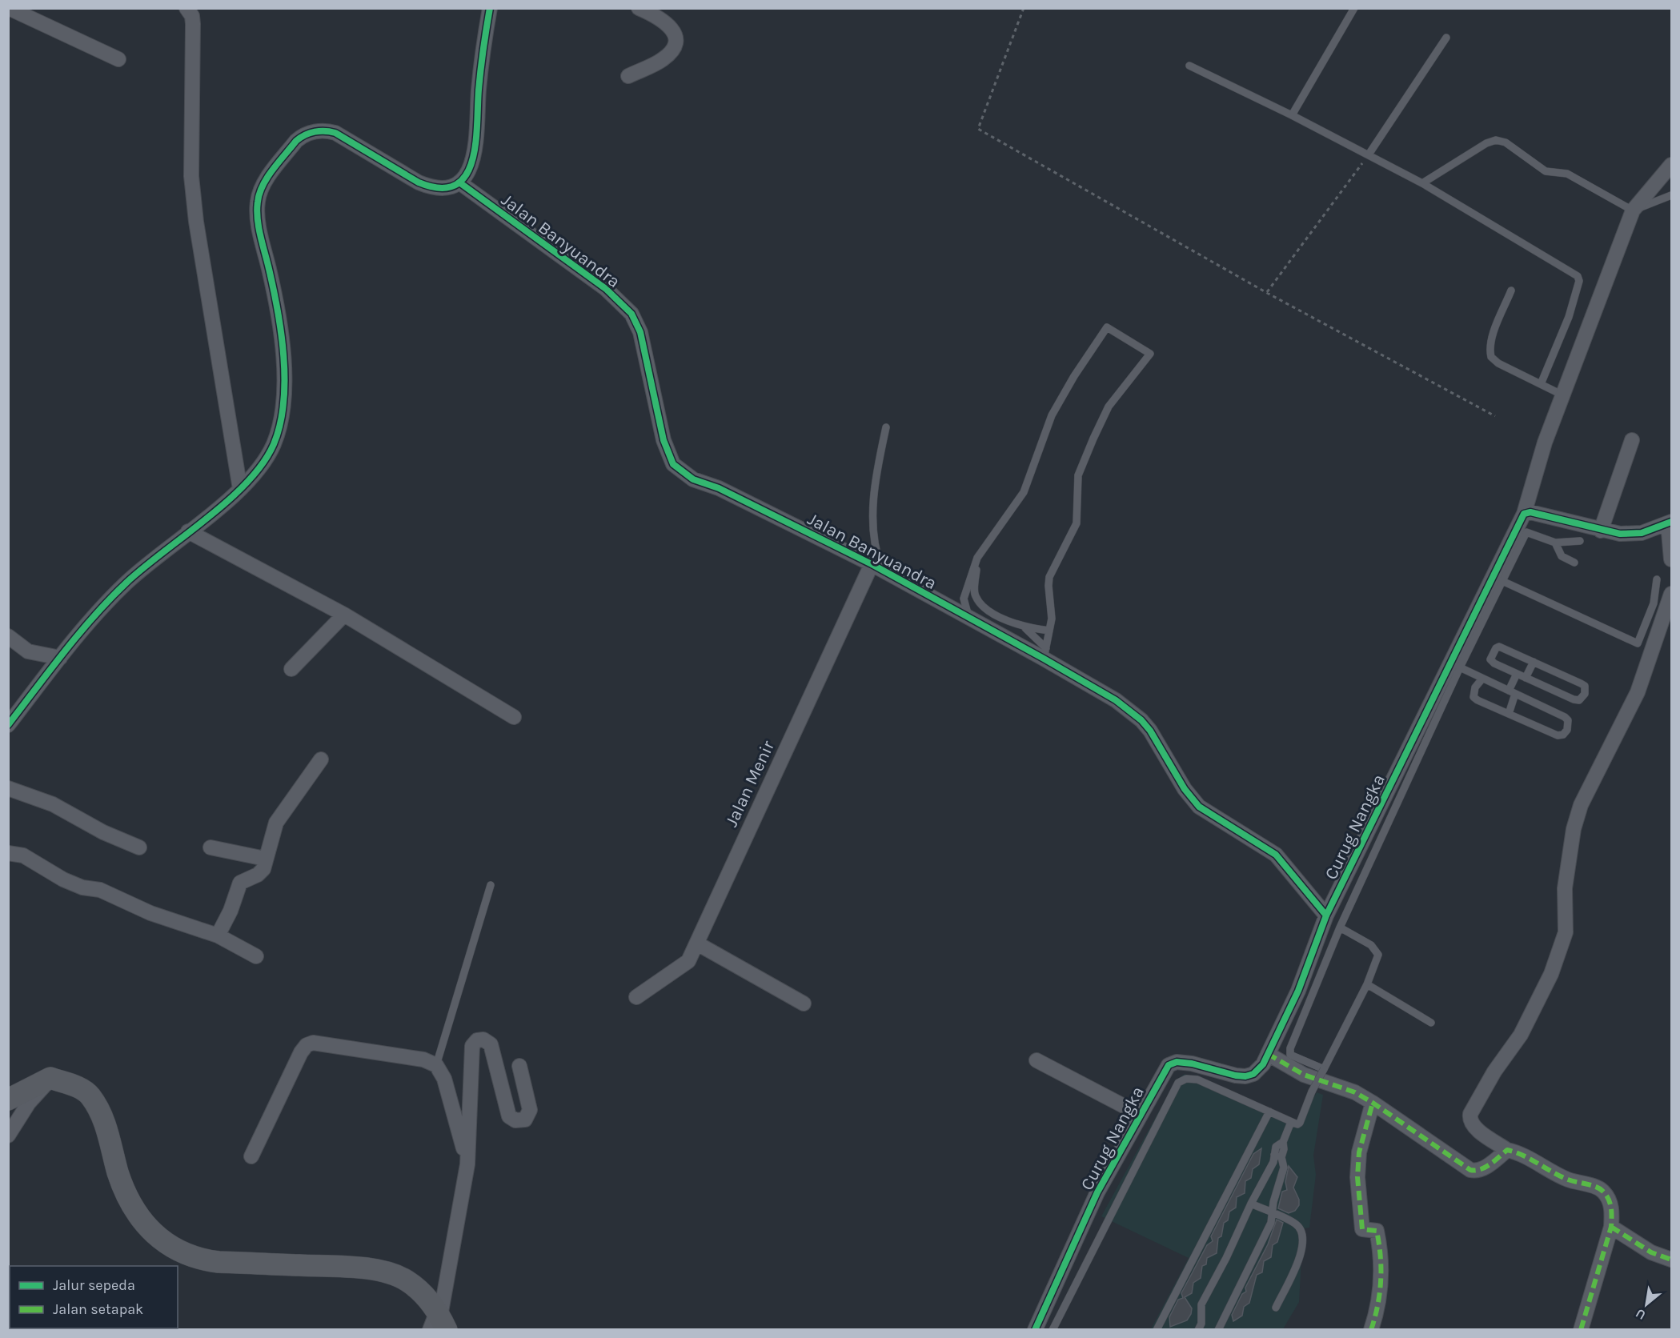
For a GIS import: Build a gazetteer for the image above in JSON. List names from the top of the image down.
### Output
{
  "streets": {
    "street": ["Jalan Banyuandra", "Jalan Menir", "Curug Nangka"]
  },
  "crossings": [
    ["Jalan Banyuandra", "Jalan Menir"],
    ["Jalan Banyuandra", "Curug Nangka"]
  ],
  "legend": ["Jalur sepeda", "Jalan setapak"],
  "north": "bottom left"
}
